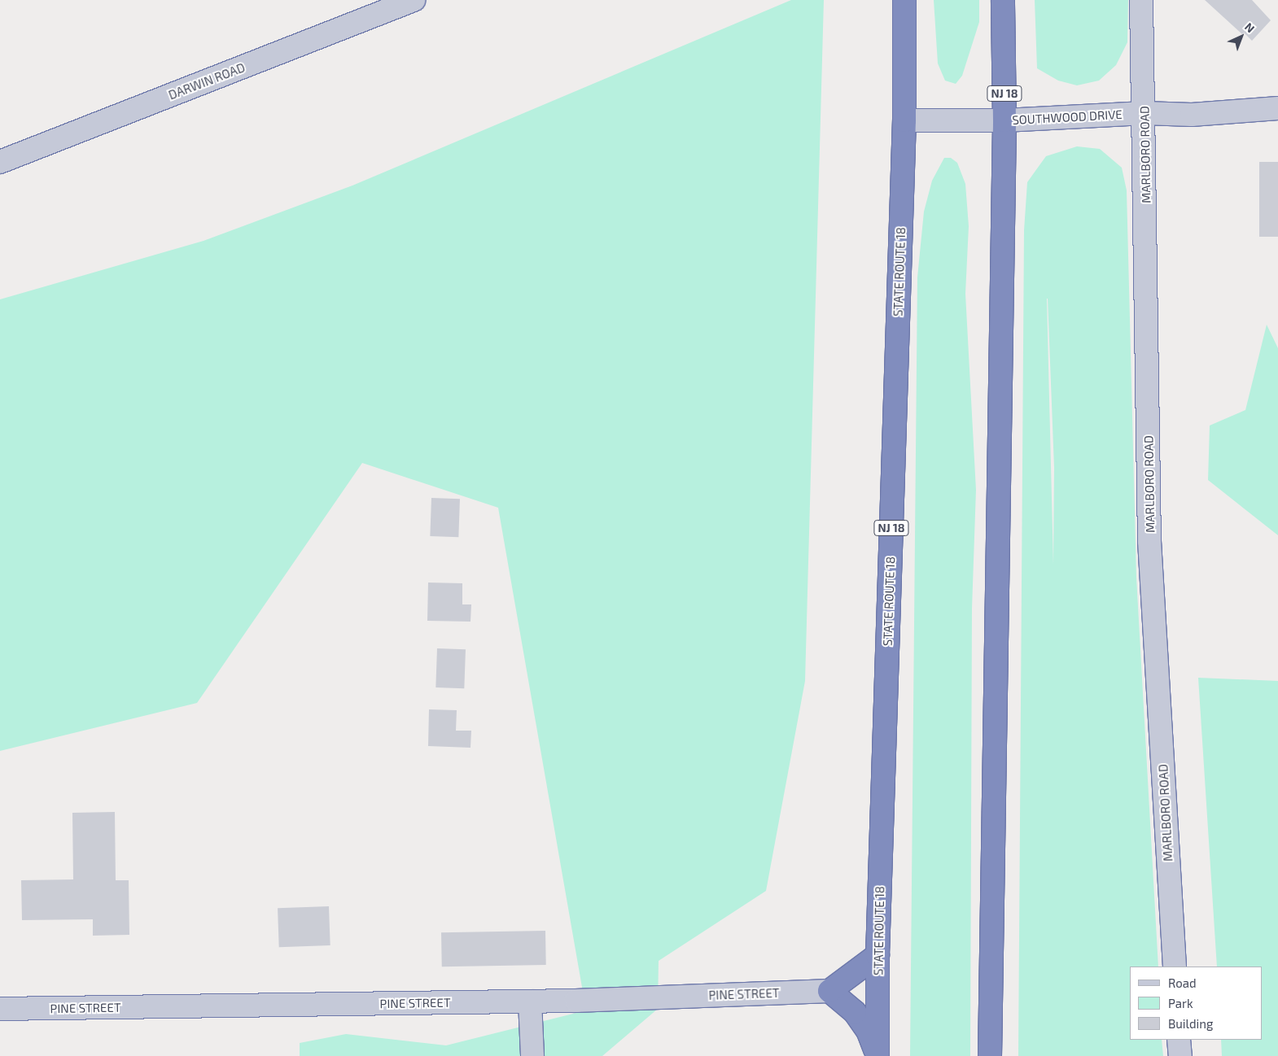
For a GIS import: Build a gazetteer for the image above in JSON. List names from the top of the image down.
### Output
{
  "streets": {
    "highway": ["NJ 18", "STATE ROUTE 18"],
    "street": [
      "DARWIN ROAD",
      "SOUTHWOOD DRIVE",
      "MARLBORO ROAD",
      "PINE STREET"
    ]
  },
  "crossings": [
    ["NJ 18", "SOUTHWOOD DRIVE"],
    ["SOUTHWOOD DRIVE", "MARLBORO ROAD"],
    ["SOUTHWOOD DRIVE", "STATE ROUTE 18"]
  ],
  "legend": ["Road", "Park", "Building"],
  "north": "top right"
}
